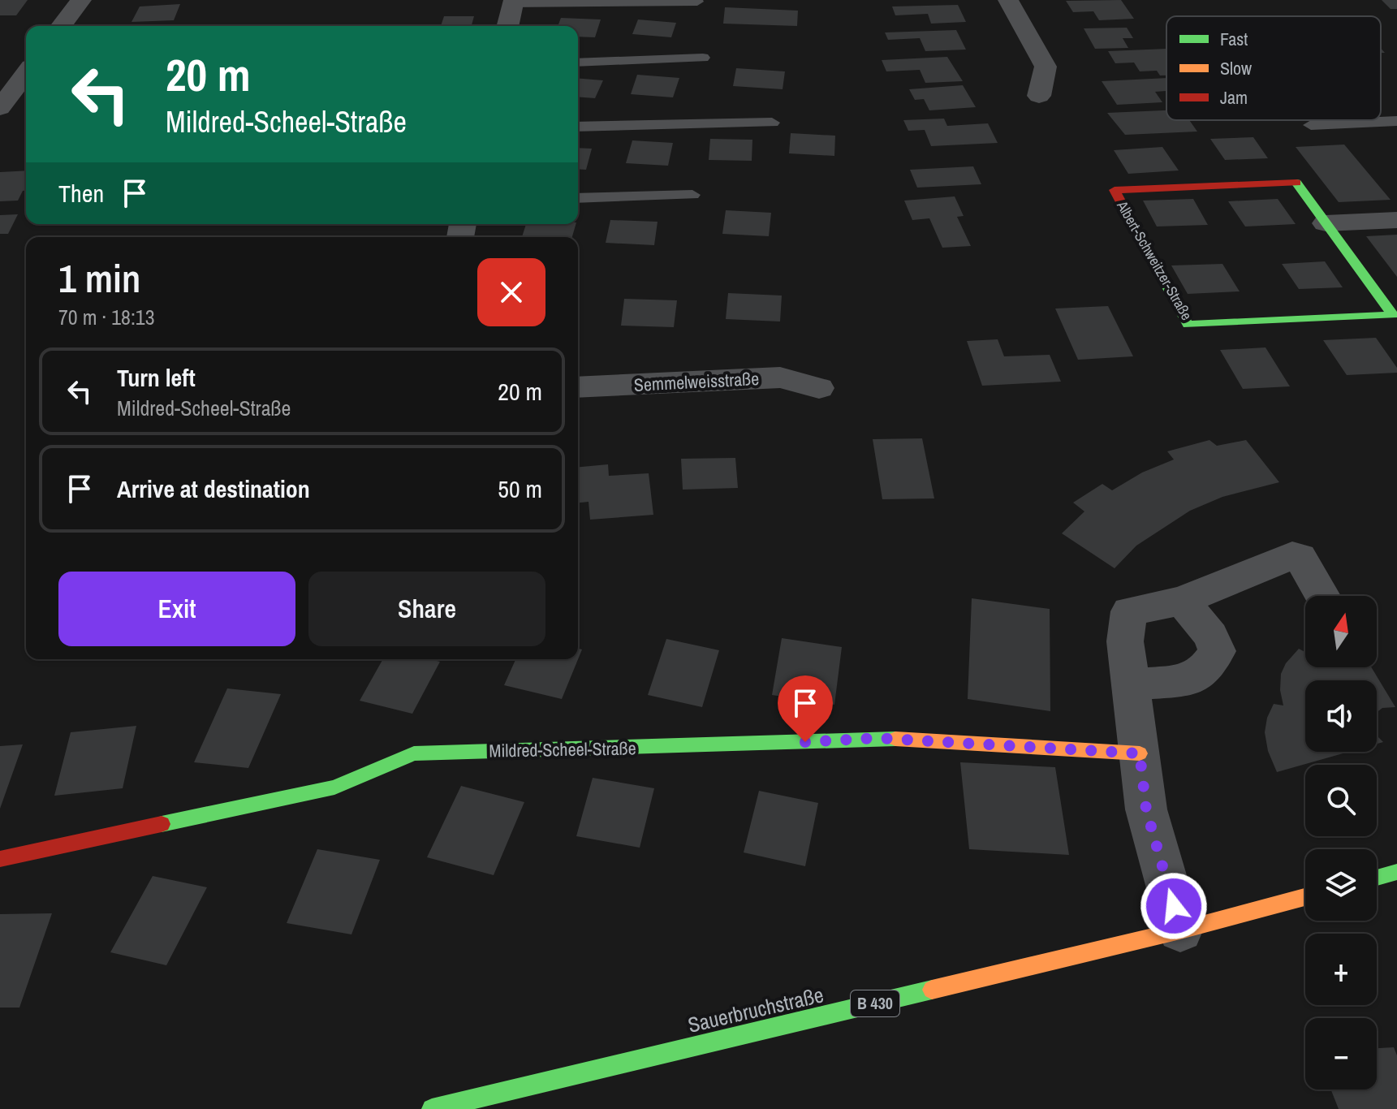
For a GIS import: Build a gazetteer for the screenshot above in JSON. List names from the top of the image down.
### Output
{
  "streets": {
    "street": [
      "Albert-Schweitzer-Straße",
      "Semmelweisstraße",
      "Mildred-Scheel-Straße",
      "B 430",
      "Sauerbruchstraße"
    ]
  },
  "legend": ["Fast", "Slow", "Jam"],
  "north": "top",
  "page": {
    "turn": ["20 m", "Mildred-Scheel-Straße"],
    "then": "Then",
    "heading": ["1 min", "70 m · 18:13"],
    "list": [
      {
        "name": "Turn left",
        "note": "Mildred-Scheel-Straße",
        "value": "20 m"
      },
      {
        "name": "Arrive at destination",
        "value": "50 m"
      }
    ],
    "buttons": ["Exit", "Share"],
    "map_buttons": ["+", "−"]
  }
}
